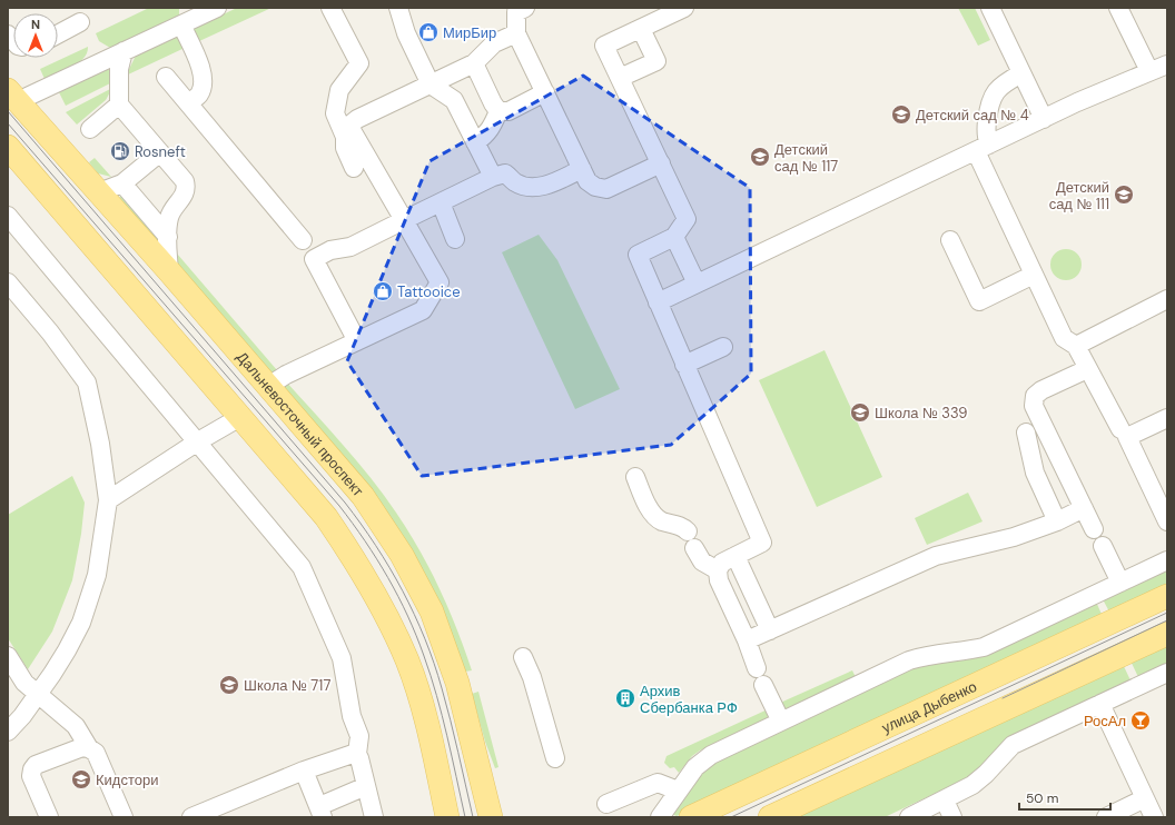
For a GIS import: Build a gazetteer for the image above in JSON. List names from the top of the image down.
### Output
{
  "streets": {
    "main road": ["Дальневосточный проспект", "улица Дыбенко"]
  },
  "places": {
    "shop": ["МирБир", "Tattooice"],
    "school or university": [
      "Детский сад № 4",
      "Детский сад № 117",
      "Детский сад № 111",
      "Школа № 339",
      "Школа № 717",
      "Кидстори"
    ],
    "fuel station": ["Rosneft"],
    "building": ["Архив Сбербанка РФ"],
    "bar": ["РосАл"]
  },
  "scale_bar": "50 m",
  "north": "top"
}
